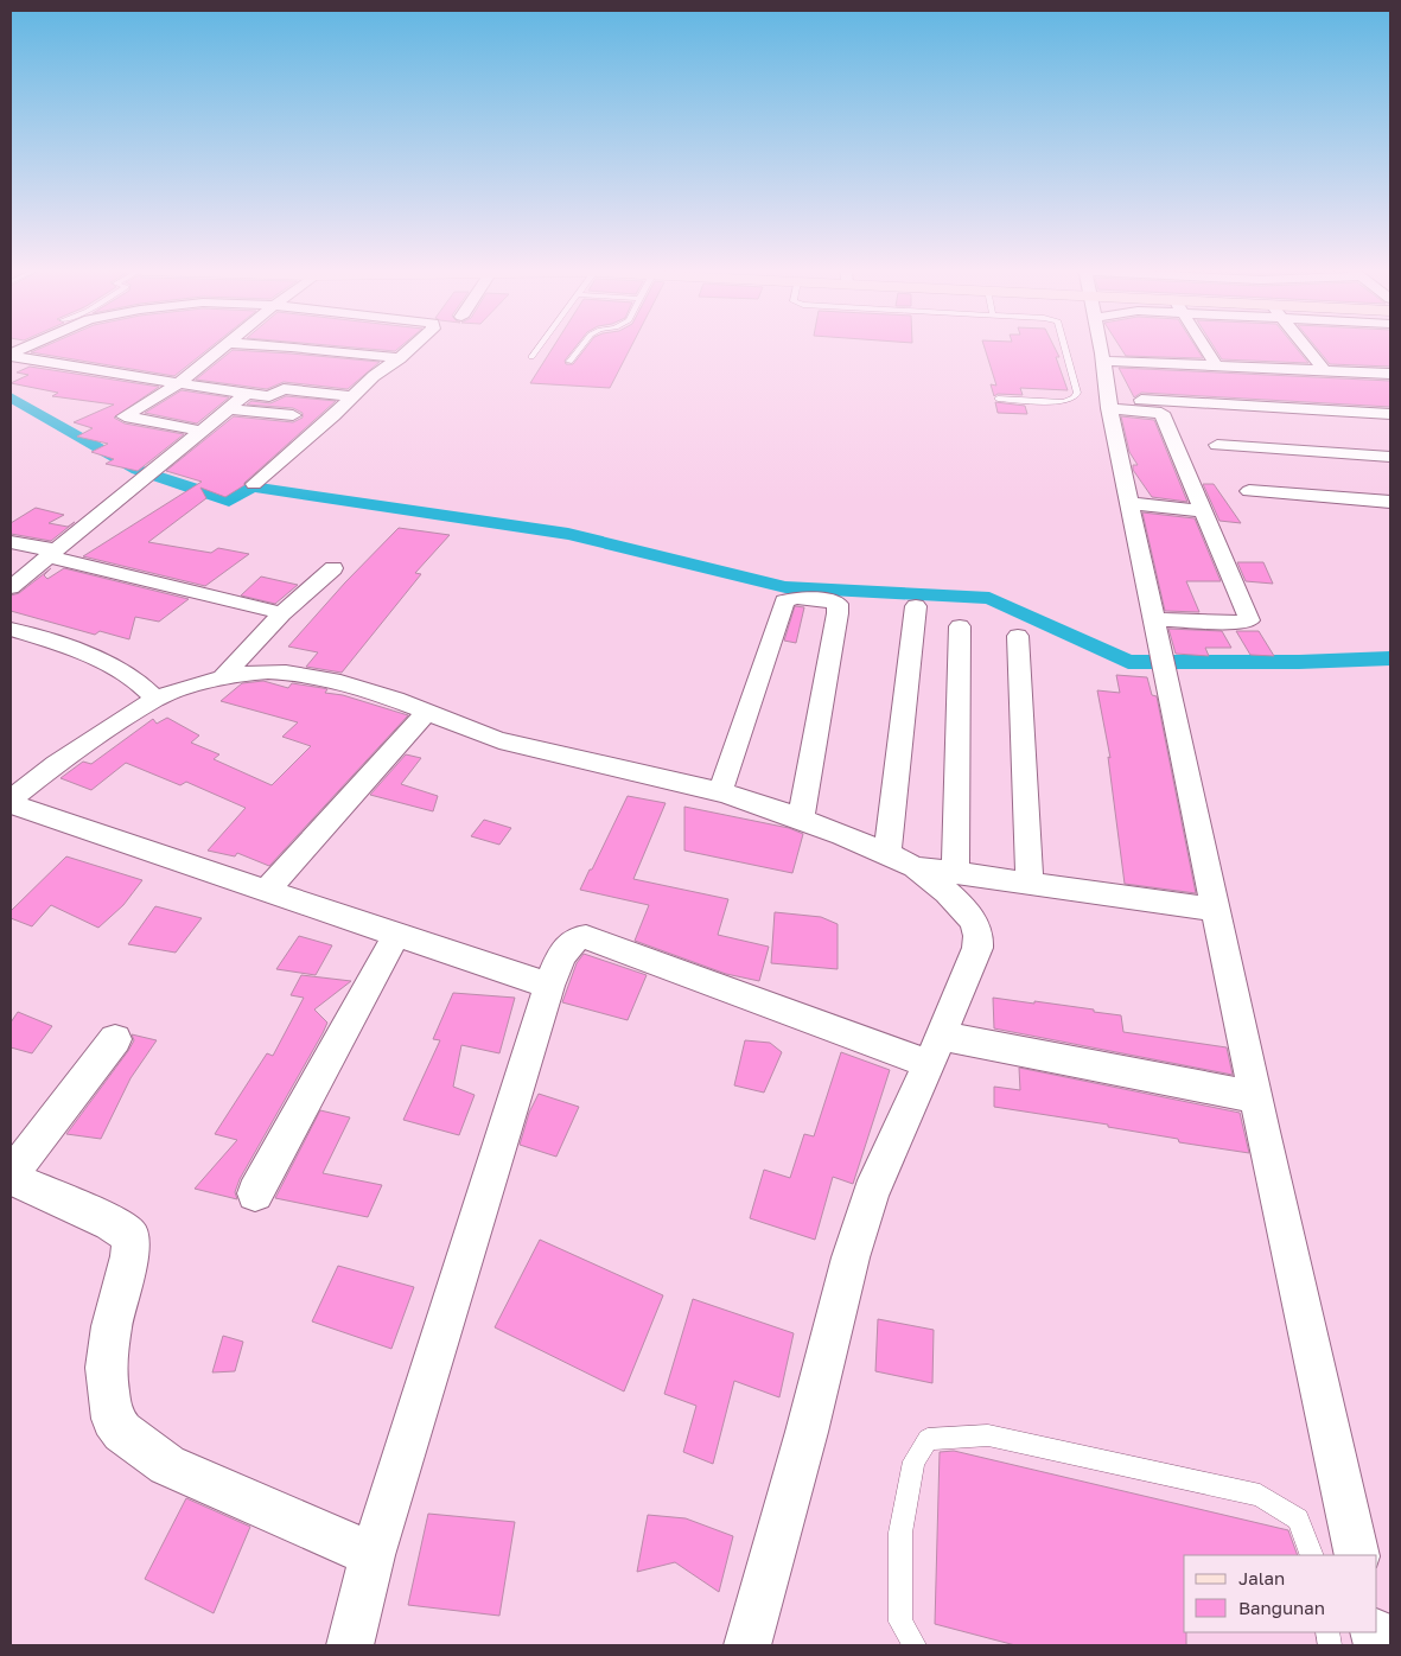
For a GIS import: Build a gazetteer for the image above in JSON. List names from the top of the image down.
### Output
{
  "legend": ["Jalan", "Bangunan"]
}
